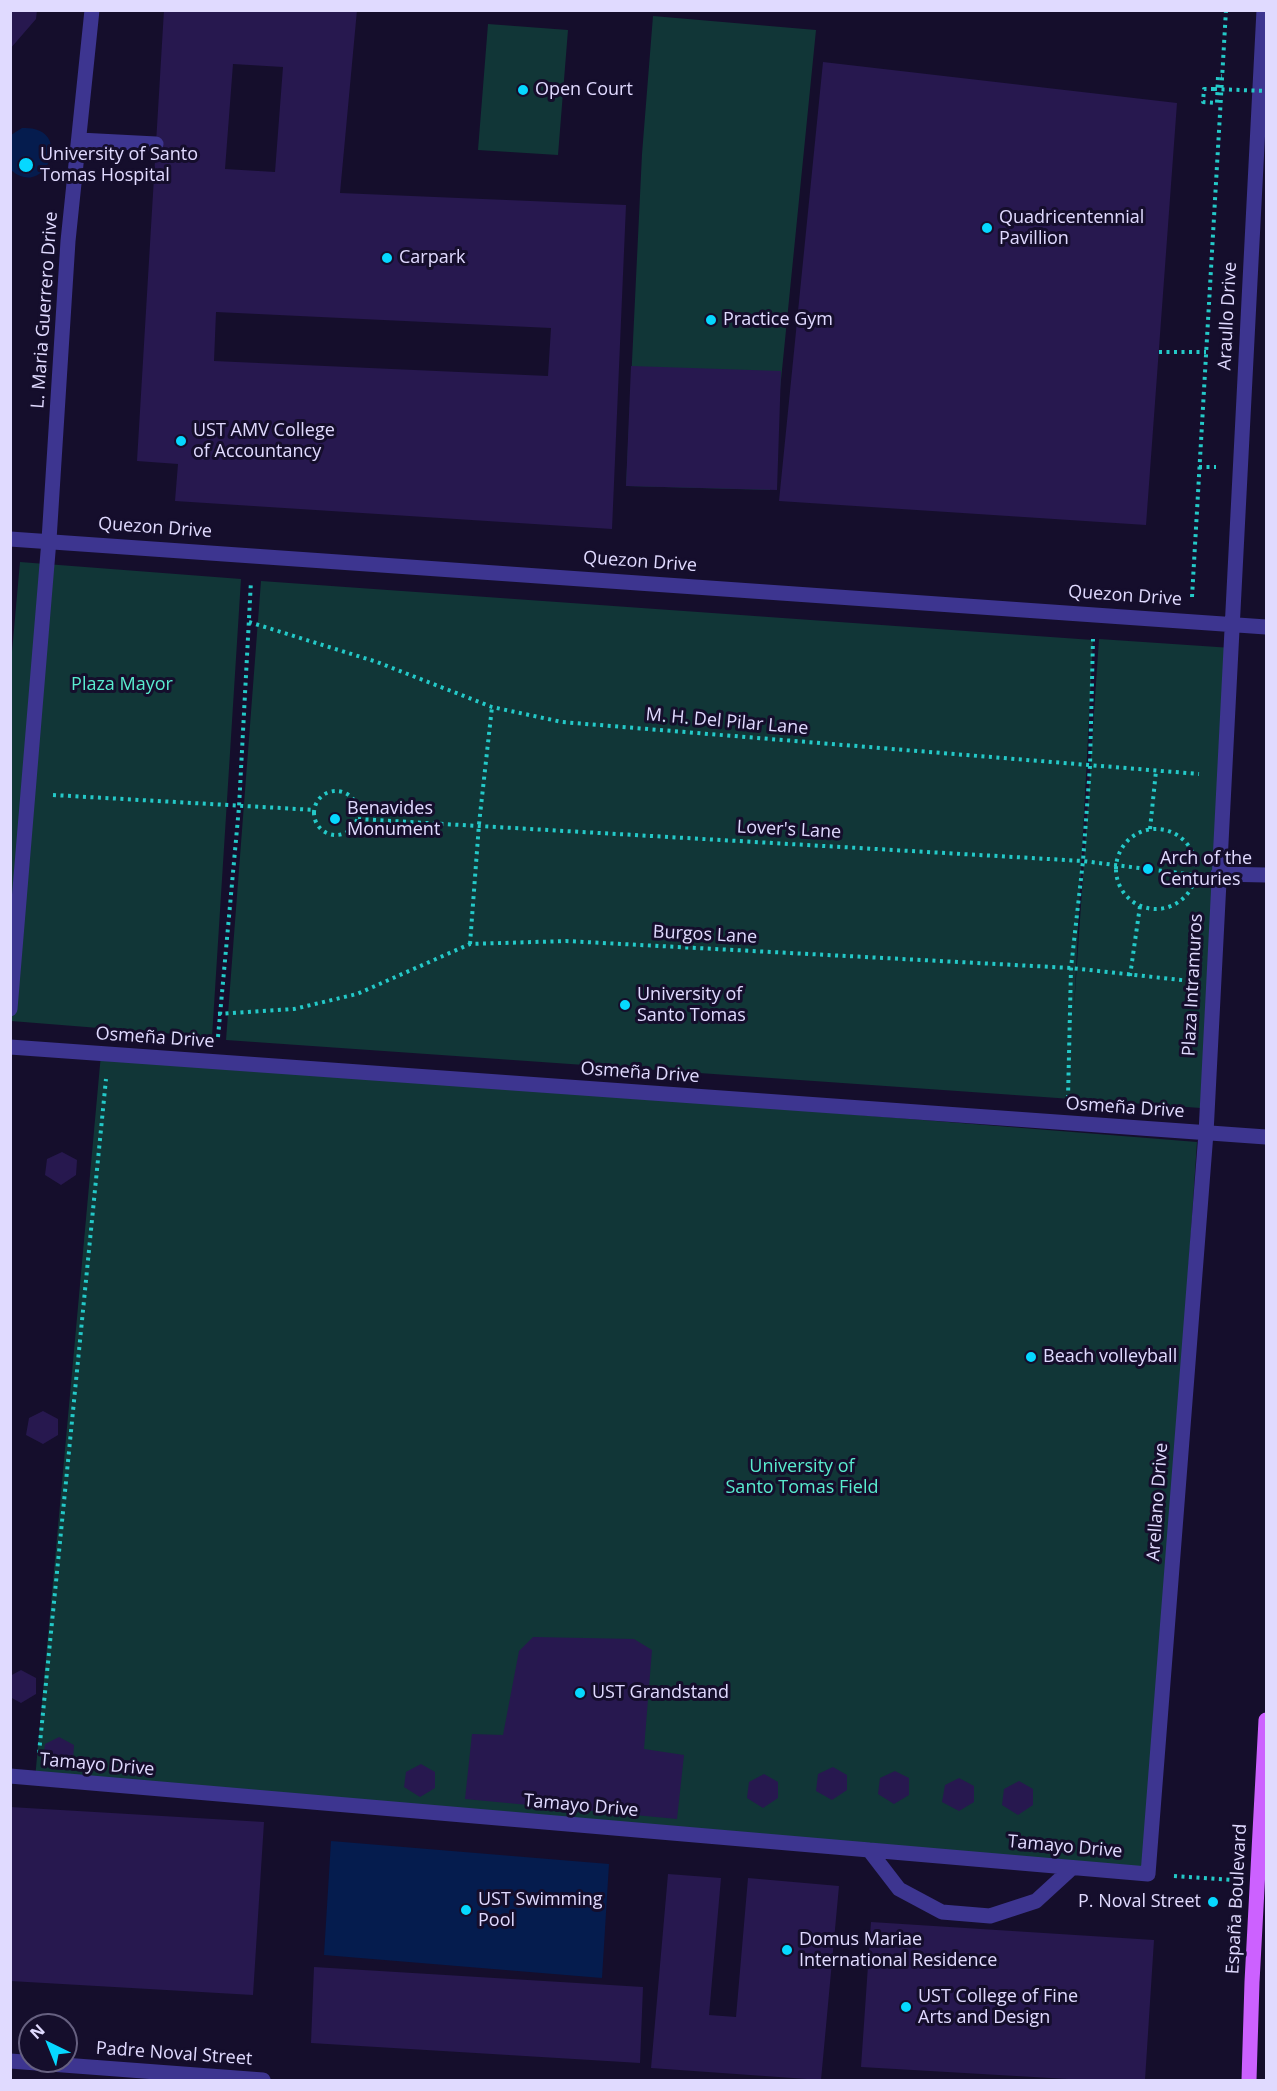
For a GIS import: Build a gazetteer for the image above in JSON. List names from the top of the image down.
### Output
{
  "streets": {
    "main road": ["España Boulevard"],
    "street": [
      "L. Maria Guerrero Drive",
      "Araullo Drive",
      "Quezon Drive",
      "Plaza Intramuros",
      "Osmeña Drive",
      "Arellano Drive",
      "Tamayo Drive",
      "Padre Noval Street"
    ],
    "path": ["M. H. Del Pilar Lane", "Lover's Lane", "Burgos Lane"]
  },
  "crossings": [
    ["L. Maria Guerrero Drive", "Quezon Drive"],
    ["Araullo Drive", "Quezon Drive"],
    ["Araullo Drive", "Plaza Intramuros"],
    ["Quezon Drive", "Plaza Intramuros"],
    ["Lover's Lane", "Plaza Intramuros"],
    ["Plaza Intramuros", "Osmeña Drive"],
    ["Plaza Intramuros", "Arellano Drive"],
    ["Osmeña Drive", "Arellano Drive"],
    ["Arellano Drive", "Tamayo Drive"]
  ],
  "parks": ["Plaza Mayor", "University of Santo Tomas Field"],
  "places": [
    "Open Court",
    "University of Santo Tomas Hospital",
    "Quadricentennial Pavillion",
    "Carpark",
    "Practice Gym",
    "UST AMV College of Accountancy",
    "Benavides Monument",
    "Arch of the Centuries",
    "University of Santo Tomas",
    "Beach volleyball",
    "UST Grandstand",
    "P. Noval Street",
    "UST Swimming Pool",
    "Domus Mariae International Residence",
    "UST College of Fine Arts and Design"
  ],
  "north": "top left"
}
